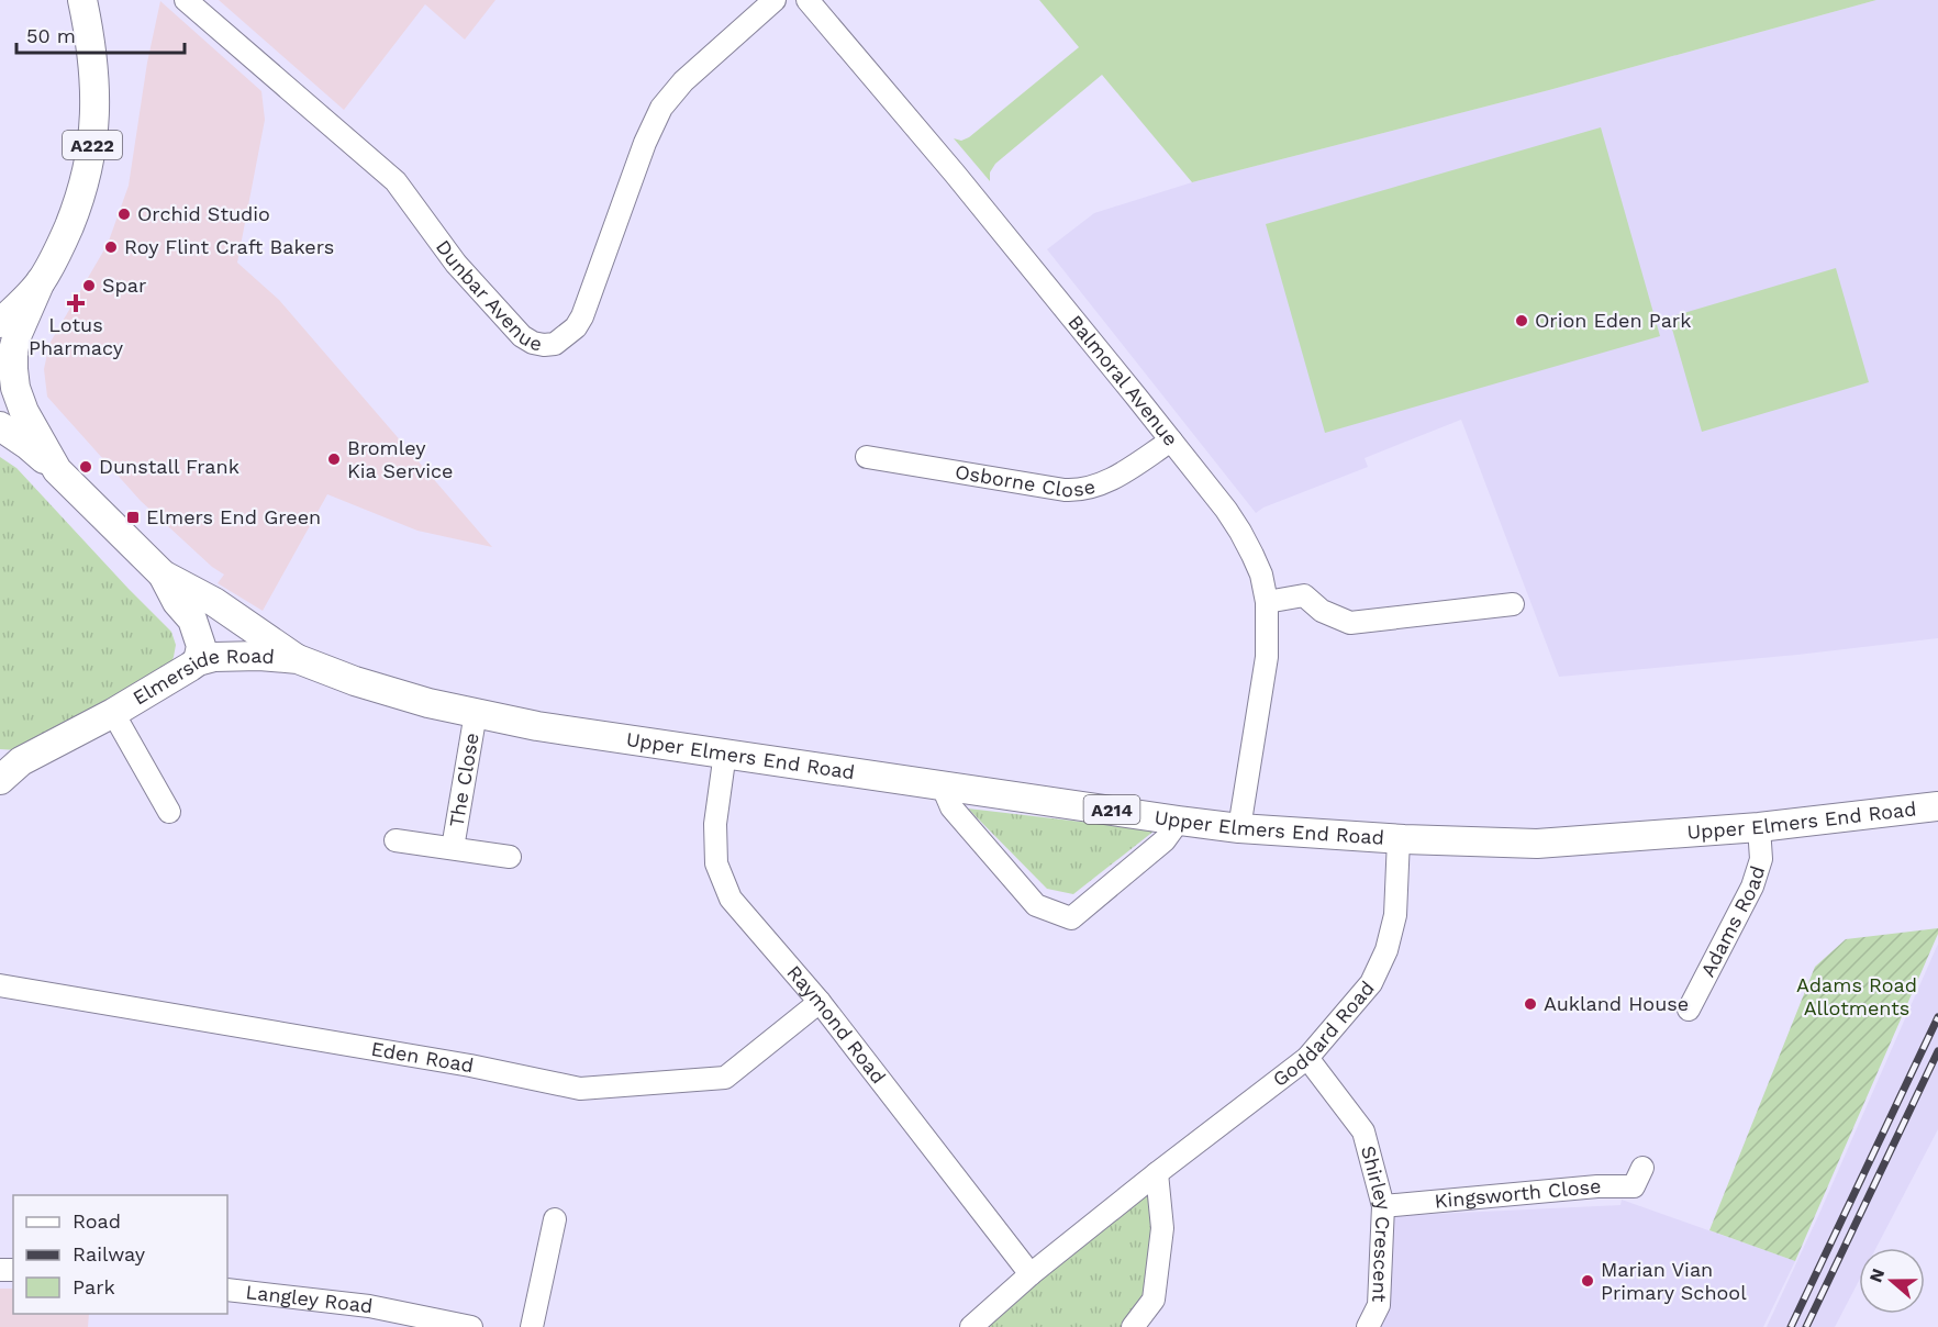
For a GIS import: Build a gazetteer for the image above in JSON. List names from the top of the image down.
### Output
{
  "streets": {
    "main road": [
      "A222",
      "Elmerside Road",
      "Upper Elmers End Road",
      "A214"
    ],
    "street": [
      "Dunbar Avenue",
      "Balmoral Avenue",
      "Osborne Close",
      "The Close",
      "Adams Road",
      "Raymond Road",
      "Goddard Road",
      "Eden Road",
      "Kingsworth Close",
      "Shirley Crescent",
      "Langley Road"
    ]
  },
  "crossings": [
    ["Balmoral Avenue", "Osborne Close"],
    ["Balmoral Avenue", "Upper Elmers End Road"],
    ["Elmerside Road", "Upper Elmers End Road"],
    ["Upper Elmers End Road", "The Close"],
    ["Upper Elmers End Road", "Adams Road"],
    ["Upper Elmers End Road", "Raymond Road"],
    ["Upper Elmers End Road", "Goddard Road"],
    ["Raymond Road", "Goddard Road"],
    ["Raymond Road", "Eden Road"],
    ["Goddard Road", "Shirley Crescent"],
    ["Kingsworth Close", "Shirley Crescent"]
  ],
  "parks": ["Adams Road Allotments"],
  "places": {
    "other": [
      "Orchid Studio",
      "Roy Flint Craft Bakers",
      "Spar",
      "Orion Eden Park",
      "Bromley Kia Service",
      "Dunstall Frank",
      "Aukland House",
      "Marian Vian Primary School"
    ],
    "health": ["Lotus Pharmacy"],
    "transit": ["Elmers End Green"]
  },
  "legend": ["Road", "Railway", "Park"],
  "scale_bar": "50 m",
  "north": "left"
}
